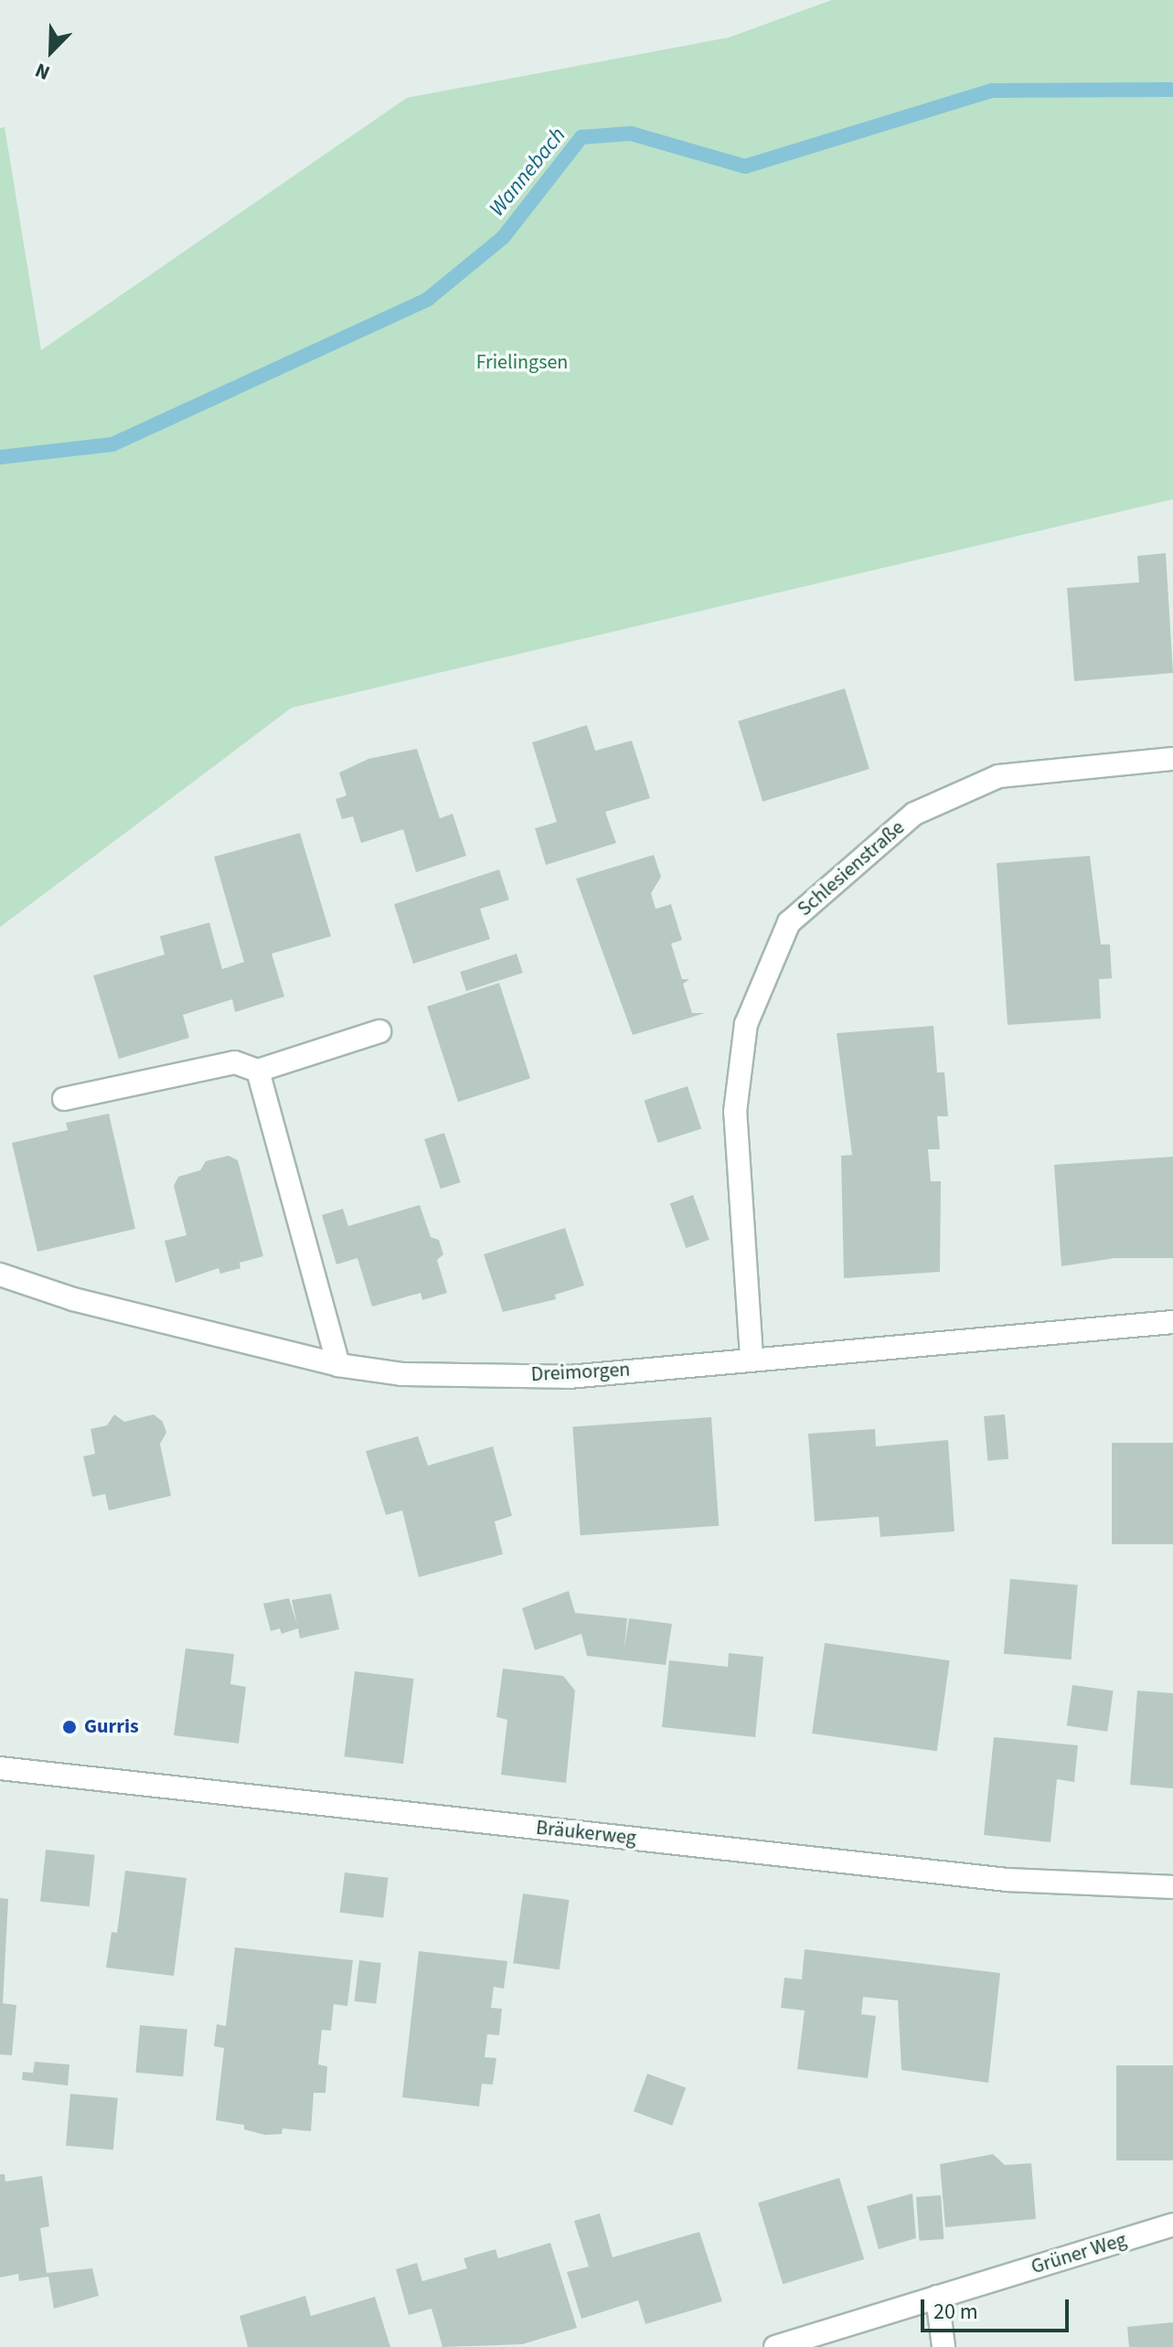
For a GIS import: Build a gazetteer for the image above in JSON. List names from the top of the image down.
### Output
{
  "streets": {
    "street": [
      "Schlesienstraße",
      "Dreimorgen",
      "Bräukerweg",
      "Grüner Weg"
    ]
  },
  "crossings": [
    ["Schlesienstraße", "Dreimorgen"]
  ],
  "water": ["Wannebach"],
  "parks": ["Frielingsen"],
  "places": ["Gurris"],
  "scale_bar": "20 m",
  "north": "bottom left"
}
